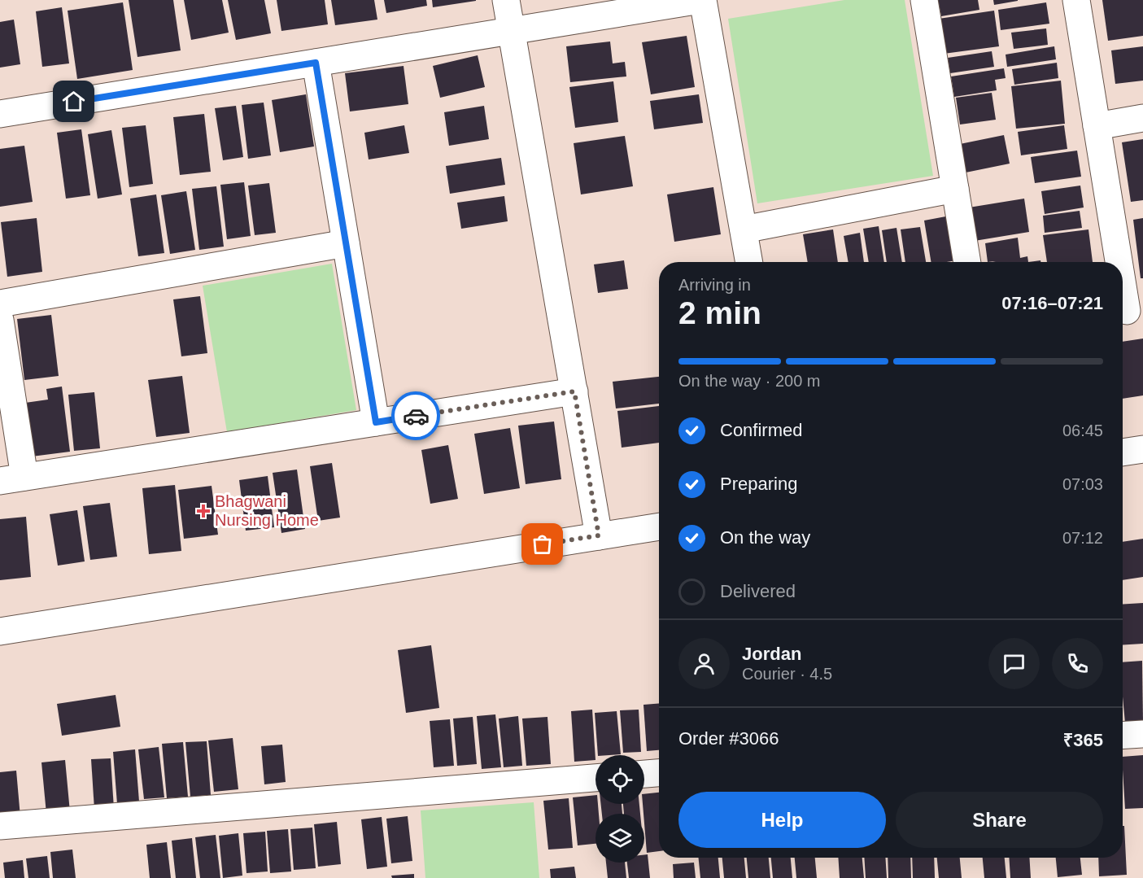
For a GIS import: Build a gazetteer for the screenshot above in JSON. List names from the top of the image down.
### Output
{
  "places": {
    "health": ["Bhagwani Nursing Home"]
  },
  "page": {
    "heading": ["2 min", "Arriving in", "07:16–07:21"],
    "panel": [
      "Jordan",
      "Courier · 4.5",
      "Order #3066",
      "₹365"
    ],
    "bar": "On the way · 200 m",
    "list": [
      ["Confirmed", "06:45"],
      ["Preparing", "07:03"],
      ["On the way", "07:12"],
      "Delivered"
    ],
    "buttons": ["Help", "Share"]
  }
}
